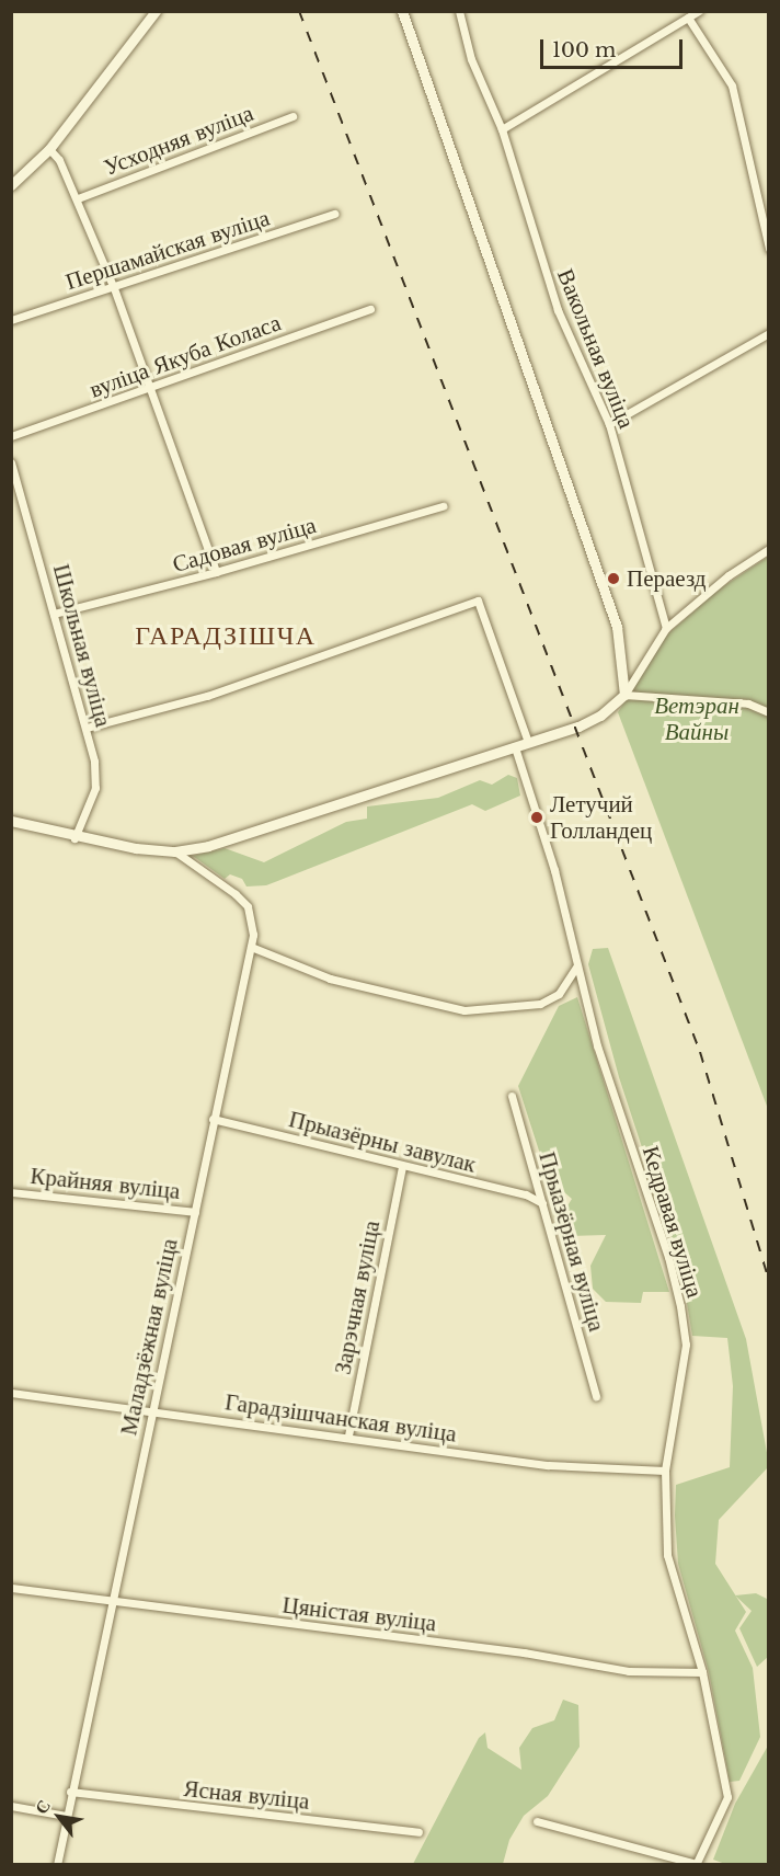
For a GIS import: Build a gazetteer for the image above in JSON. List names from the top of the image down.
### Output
{
  "streets": {
    "street": [
      "Усходняя вуліца",
      "Першамайская вуліца",
      "Вакольная вуліца",
      "вуліца Якуба Коласа",
      "Садовая вуліца",
      "Школьная вуліца",
      "Прыазёрны завулак",
      "Крайняя вуліца",
      "Кедравая вуліца",
      "Прыазёрная вуліца",
      "Зарэчная вуліца",
      "Маладзёжная вуліца",
      "Гарадзішчанская вуліца",
      "Цяністая вуліца",
      "Ясная вуліца"
    ]
  },
  "crossings": [
    ["Садовая вуліца", "Школьная вуліца"],
    ["Прыазёрны завулак", "Прыазёрная вуліца"],
    ["Прыазёрны завулак", "Зарэчная вуліца"],
    ["Прыазёрны завулак", "Маладзёжная вуліца"],
    ["Крайняя вуліца", "Маладзёжная вуліца"],
    ["Кедравая вуліца", "Гарадзішчанская вуліца"],
    ["Кедравая вуліца", "Цяністая вуліца"],
    ["Зарэчная вуліца", "Гарадзішчанская вуліца"],
    ["Маладзёжная вуліца", "Гарадзішчанская вуліца"],
    ["Маладзёжная вуліца", "Цяністая вуліца"],
    ["Маладзёжная вуліца", "Ясная вуліца"]
  ],
  "districts": ["ГАРАДЗІШЧА"],
  "parks": ["Ветэран Вайны"],
  "places": ["Пераезд", "Летучий Голландец"],
  "scale_bar": "100 m",
  "north": "top left"
}
